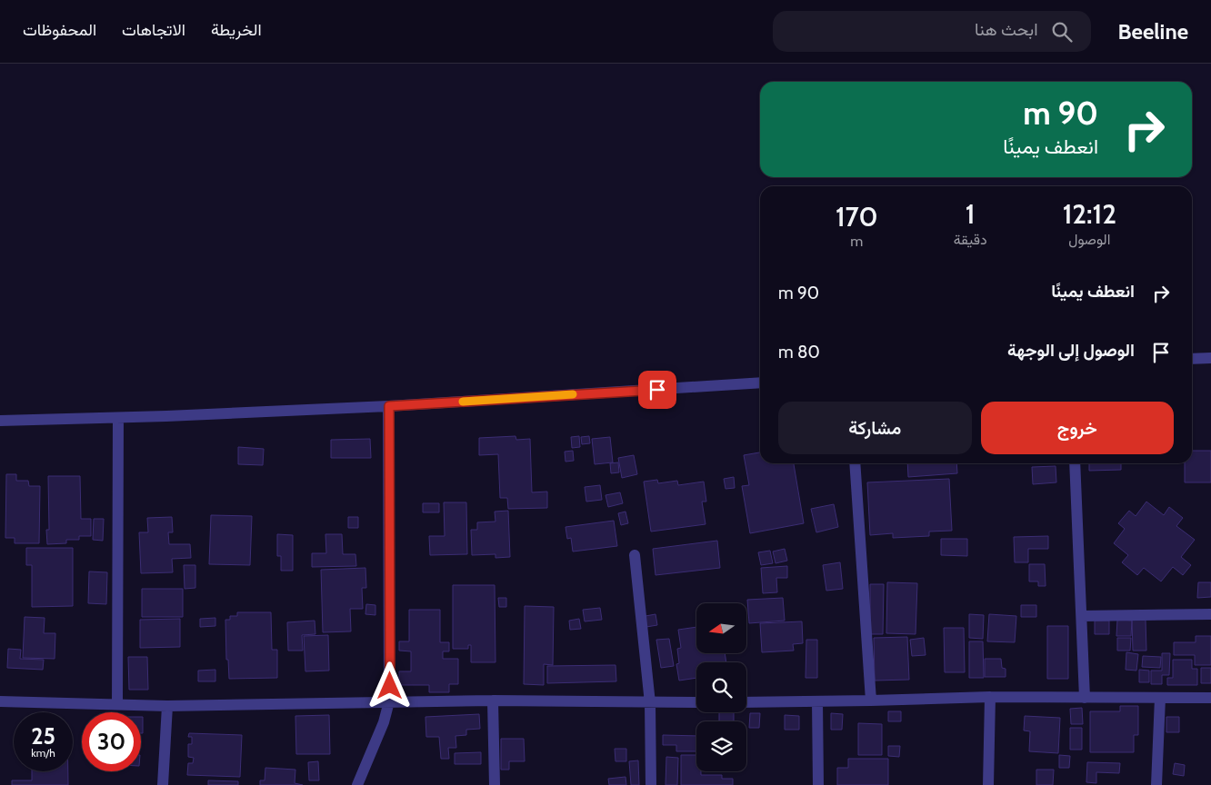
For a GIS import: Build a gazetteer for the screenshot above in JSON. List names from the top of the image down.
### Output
{
  "north": "left",
  "page": {
    "header": "Beeline",
    "search": "ابحث هنا",
    "nav": ["الخريطة", "الاتجاهات", "المحفوظات"],
    "turn": ["90 m", "انعطف يمينًا"],
    "eta": [
      "12:12",
      "الوصول",
      "1",
      "دقيقة",
      "170",
      "m"
    ],
    "list": [
      {
        "name": "انعطف يمينًا",
        "value": "90 m"
      },
      {
        "name": "الوصول إلى الوجهة",
        "value": "80 m"
      }
    ],
    "buttons": ["خروج", "مشاركة"],
    "speed": "25 km/h",
    "limit": "30"
  }
}
